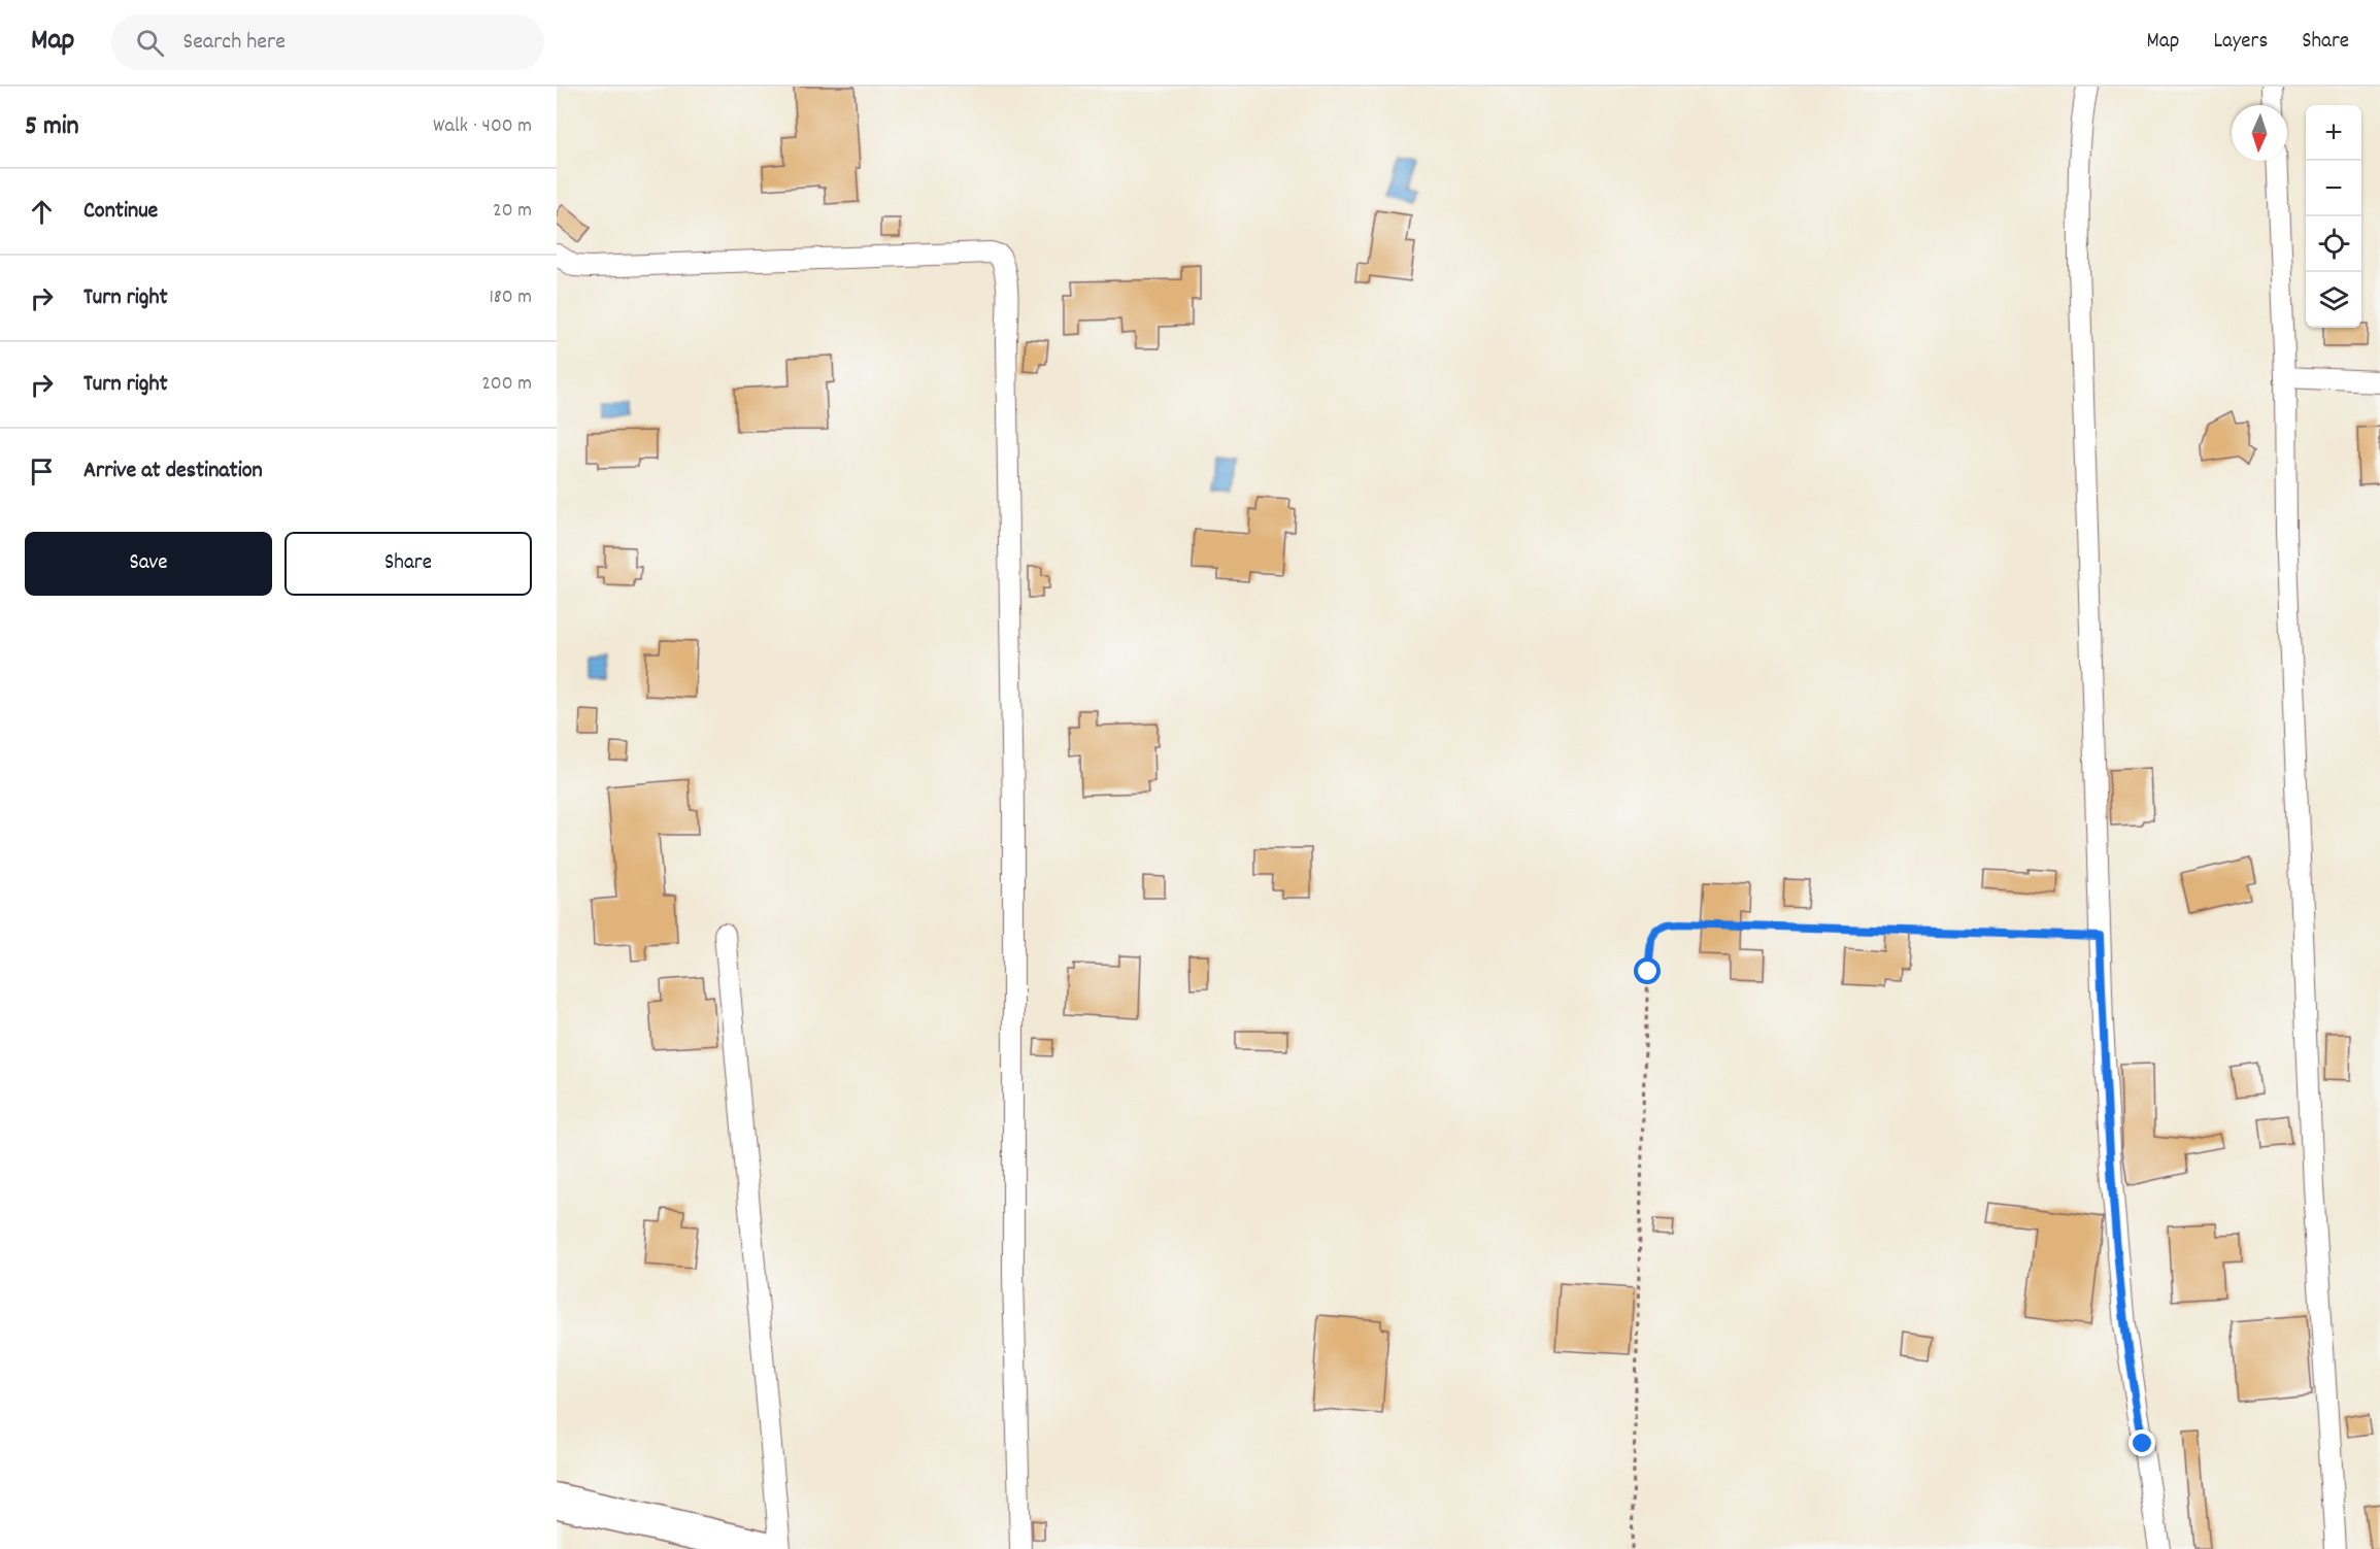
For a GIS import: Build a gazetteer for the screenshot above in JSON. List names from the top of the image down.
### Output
{
  "north": "bottom",
  "page": {
    "header": "Map",
    "search": "Search here",
    "nav": ["Map", "Layers", "Share"],
    "heading": ["5 min", "Walk · 400 m"],
    "map_buttons": ["+", "−"],
    "list": [
      ["Continue", "20 m"],
      ["Turn right", "180 m"],
      ["Turn right", "200 m"],
      "Arrive at destination"
    ],
    "buttons": ["Save", "Share"]
  }
}
